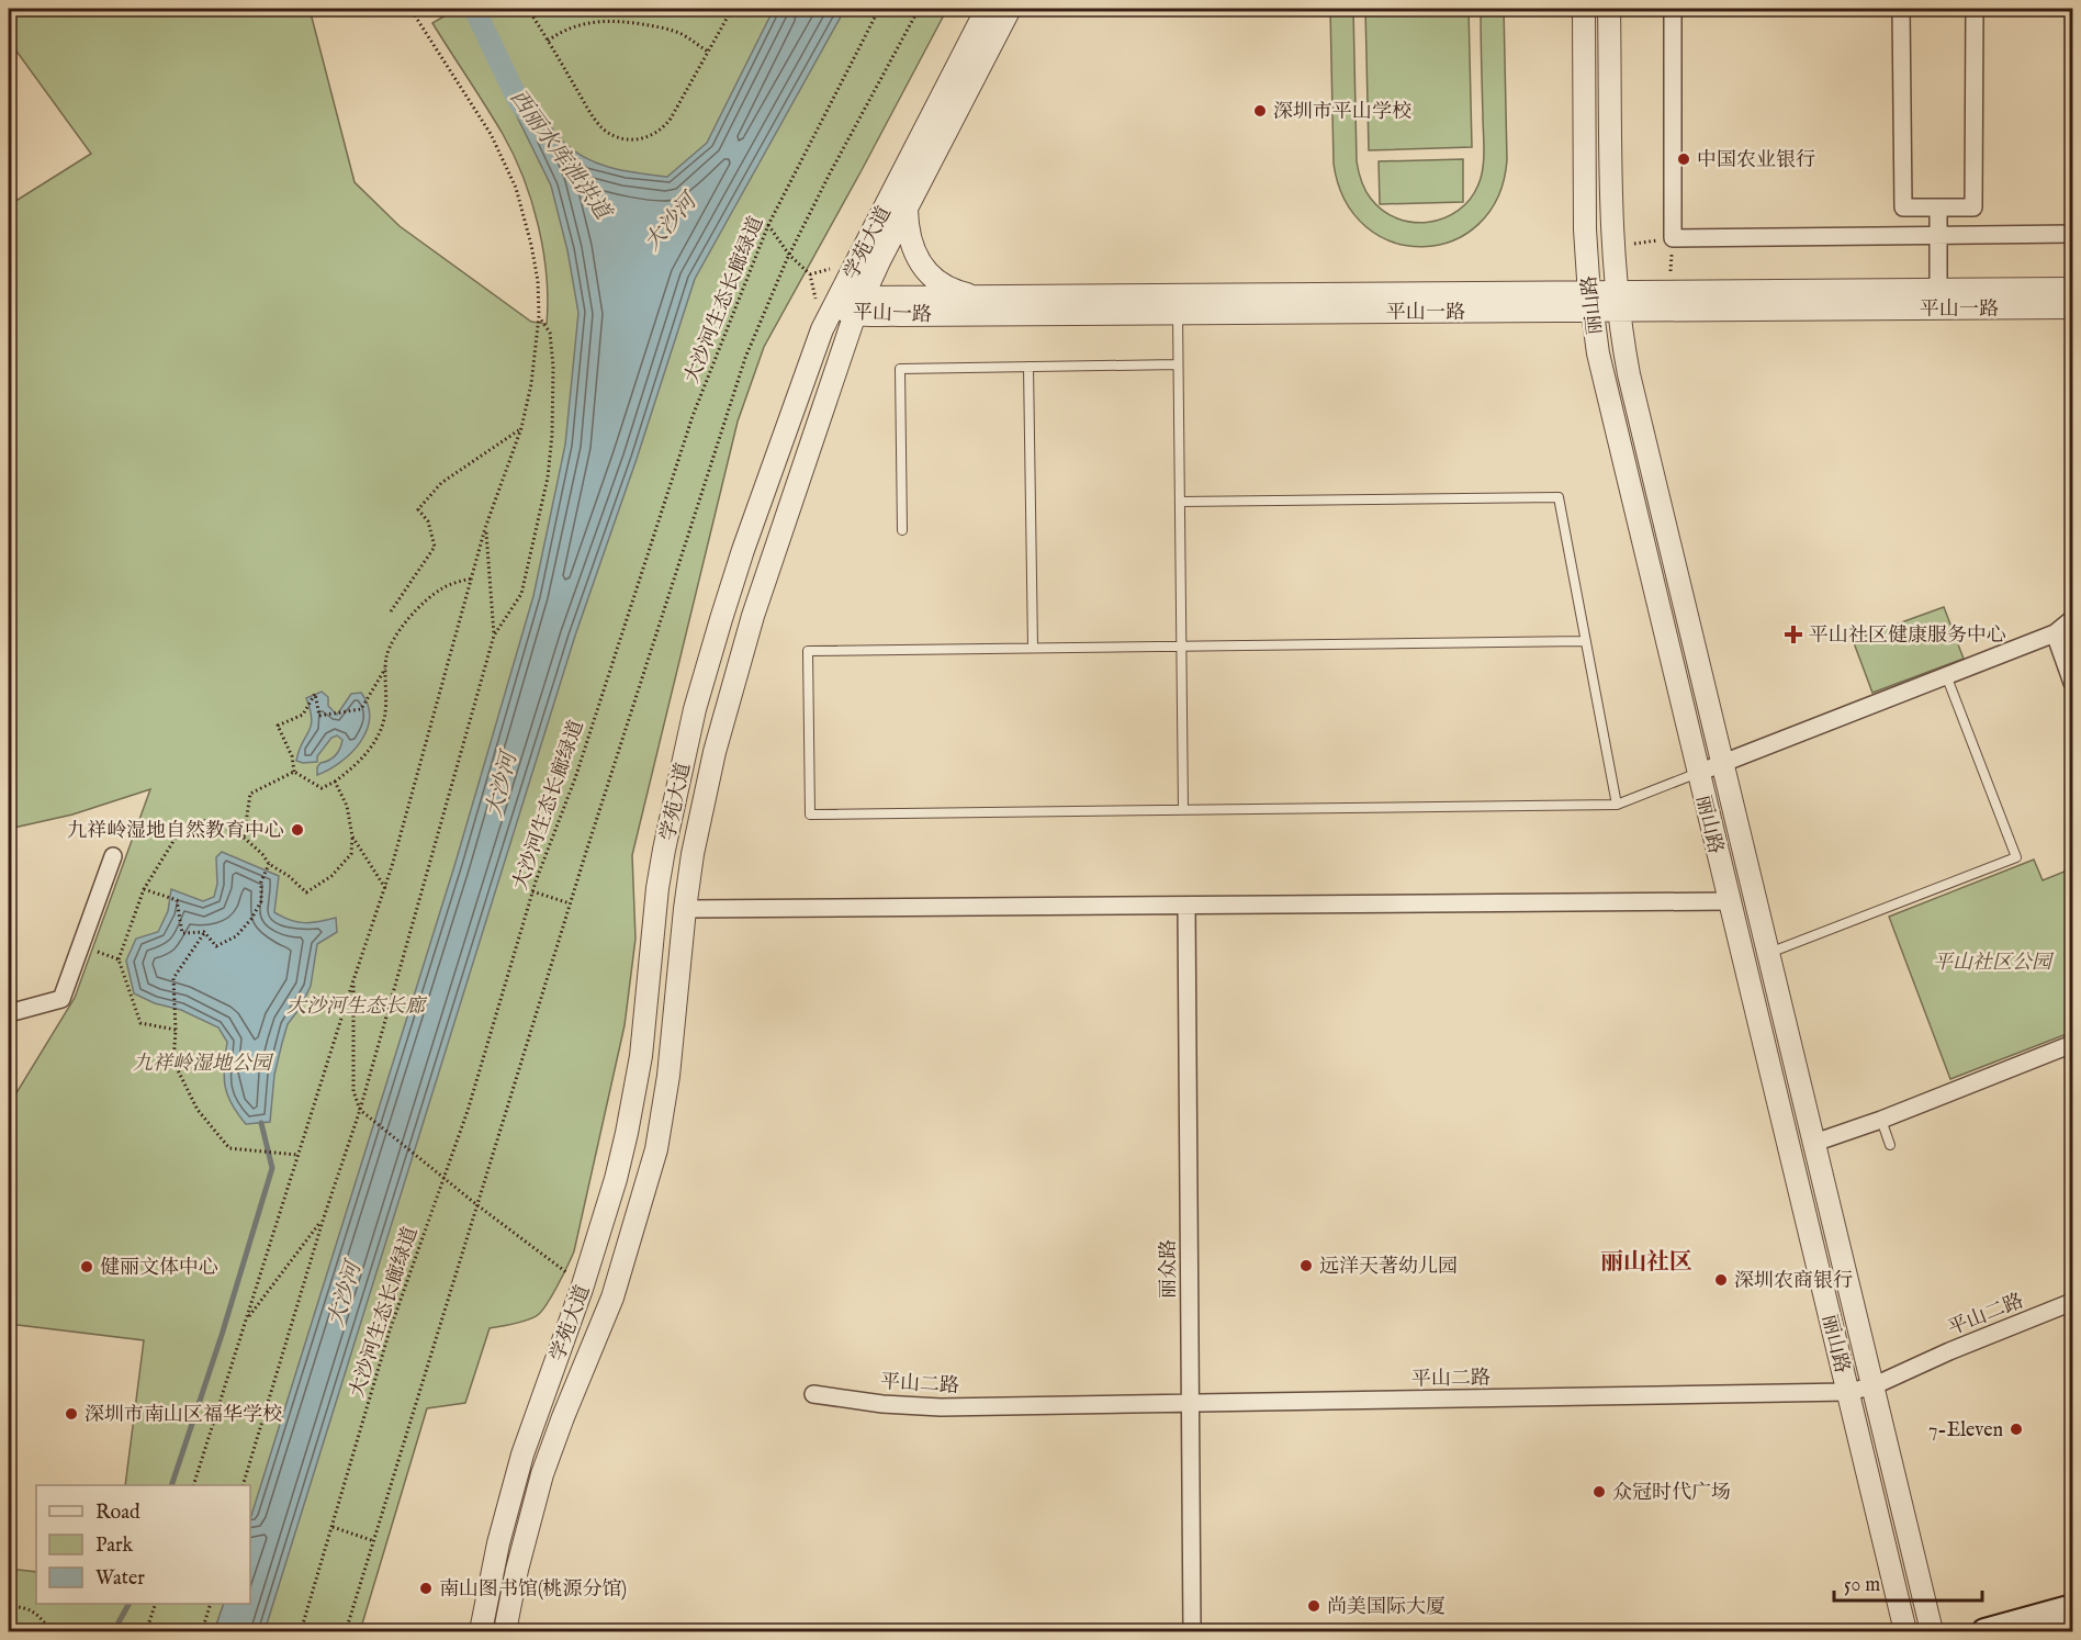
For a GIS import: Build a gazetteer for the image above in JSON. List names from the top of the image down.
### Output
{
  "streets": {
    "street": [
      "学苑大道",
      "丽山路",
      "平山一路",
      "丽众路",
      "平山二路"
    ],
    "path": ["大沙河生态长廊绿道"]
  },
  "crossings": [
    ["学苑大道", "平山一路"],
    ["丽山路", "平山一路"],
    ["丽山路", "平山二路"],
    ["丽众路", "平山二路"]
  ],
  "districts": ["丽山社区"],
  "water": ["西丽水库泄洪道", "大沙河"],
  "parks": ["平山社区公园", "大沙河生态长廊", "九祥岭湿地公园"],
  "places": {
    "other": [
      "深圳市平山学校",
      "中国农业银行",
      "九祥岭湿地自然教育中心",
      "远洋天著幼儿园",
      "健丽文体中心",
      "深圳农商银行",
      "深圳市南山区福华学校",
      "7-Eleven",
      "众冠时代广场",
      "南山图书馆(桃源分馆)",
      "尚美国际大厦"
    ],
    "health": ["平山社区健康服务中心"]
  },
  "legend": ["Road", "Park", "Water"],
  "scale_bar": "50 m"
}
